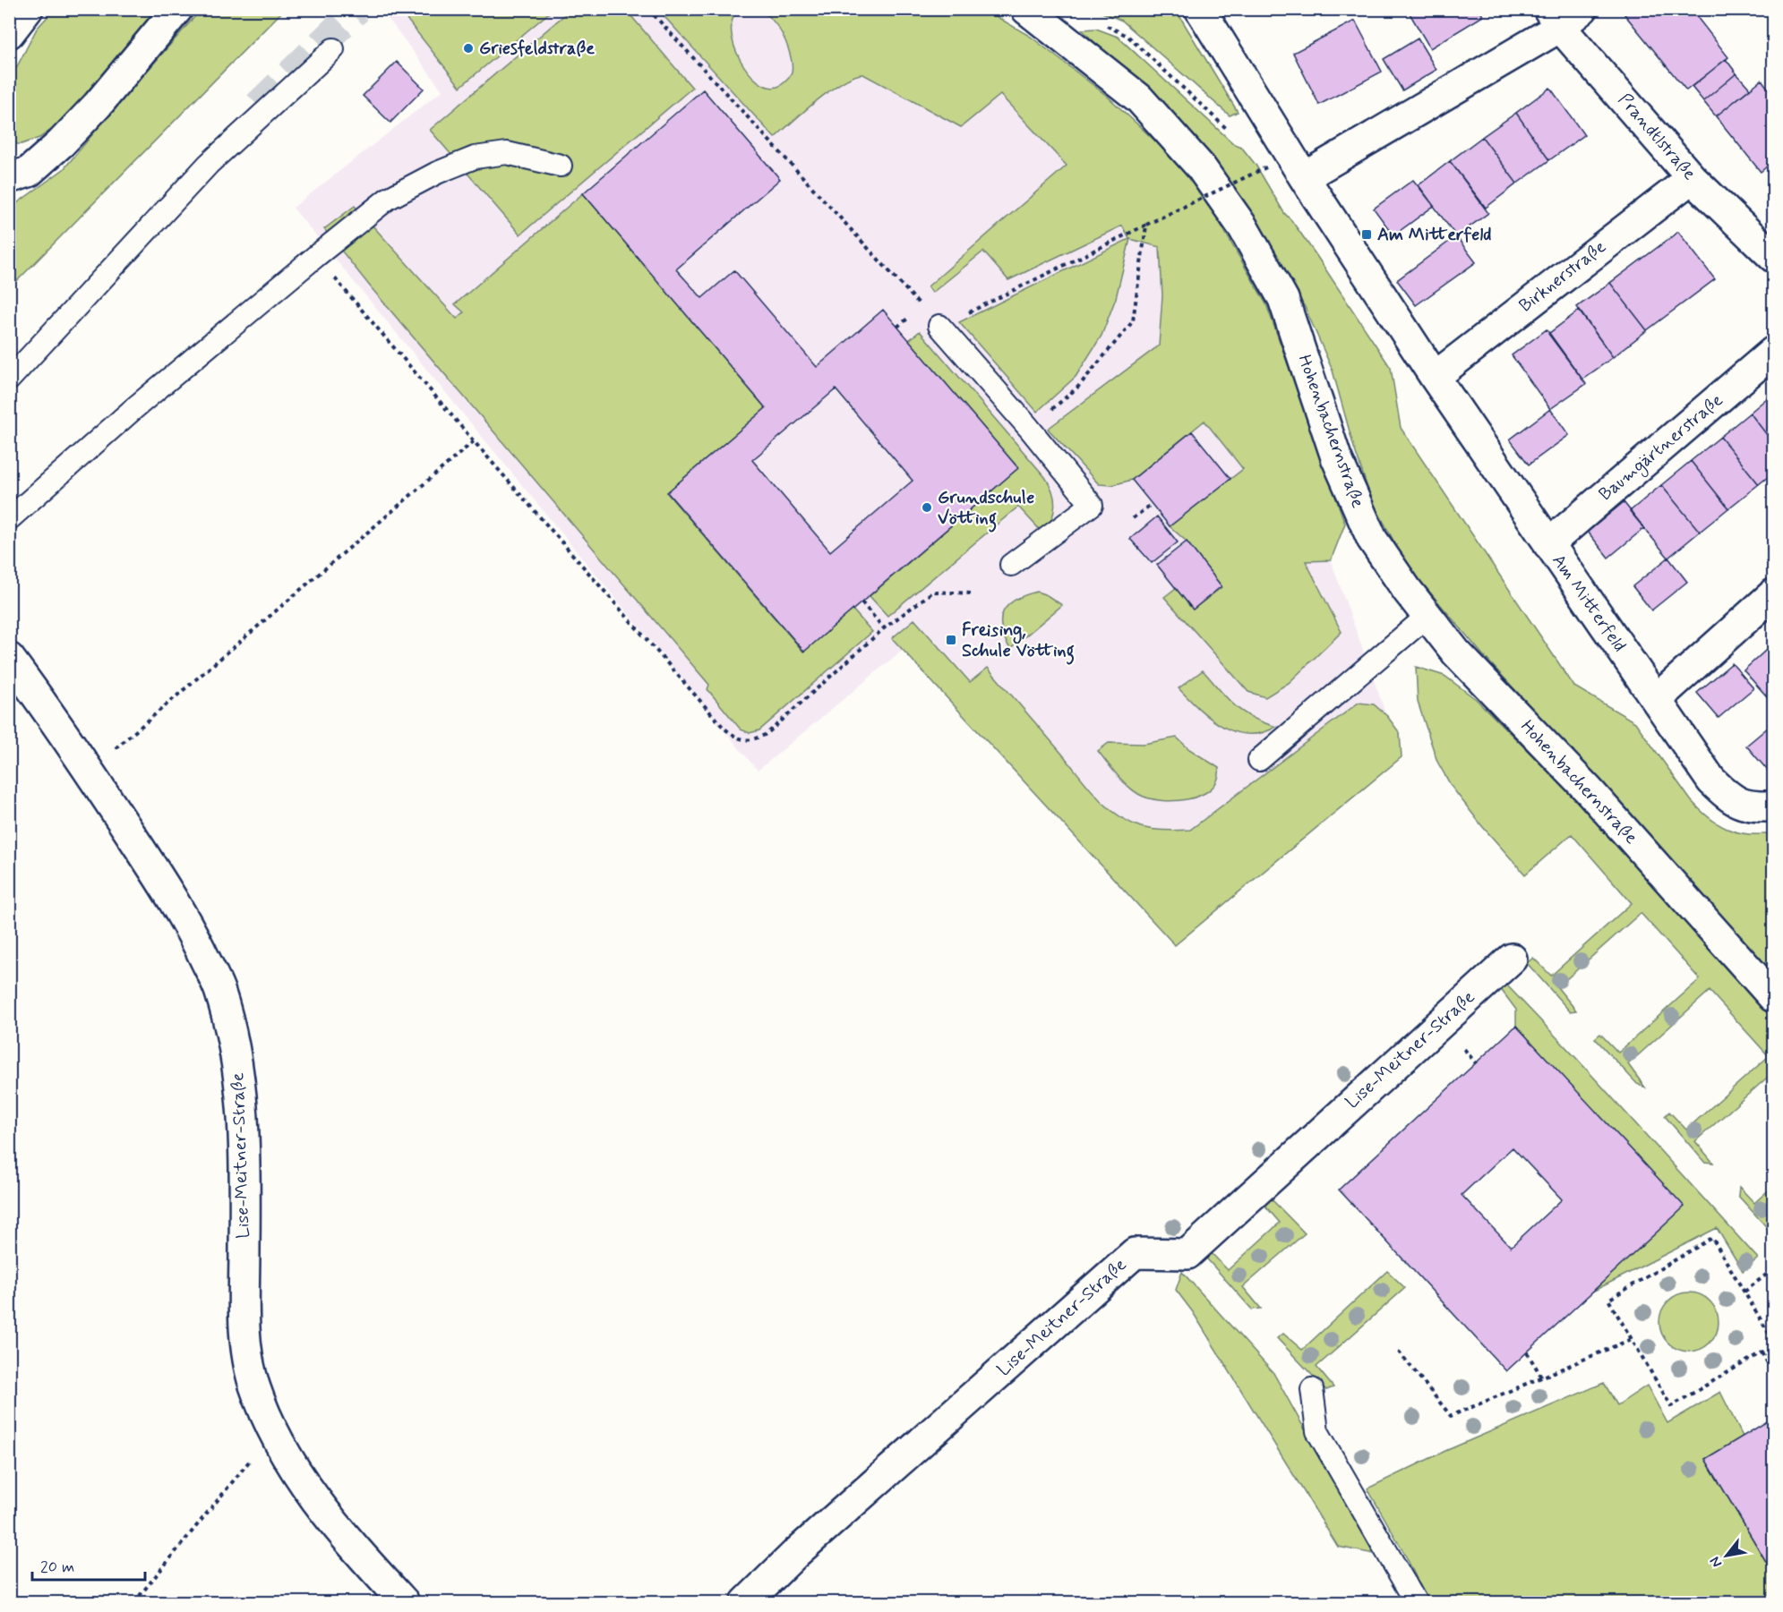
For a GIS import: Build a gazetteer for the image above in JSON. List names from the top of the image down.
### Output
{
  "streets": {
    "street": [
      "Prandtlstraße",
      "Birknerstraße",
      "Hohenbachernstraße",
      "Baumgärtnerstraße",
      "Am Mitterfeld",
      "Lise-Meitner-Straße"
    ]
  },
  "crossings": [
    ["Prandtlstraße", "Birknerstraße"],
    ["Birknerstraße", "Am Mitterfeld"],
    ["Baumgärtnerstraße", "Am Mitterfeld"]
  ],
  "places": {
    "other": ["Griesfeldstraße", "Grundschule Vötting"],
    "transit": ["Am Mitterfeld", "Freising, Schule Vötting"]
  },
  "scale_bar": "20 m",
  "north": "bottom left"
}
